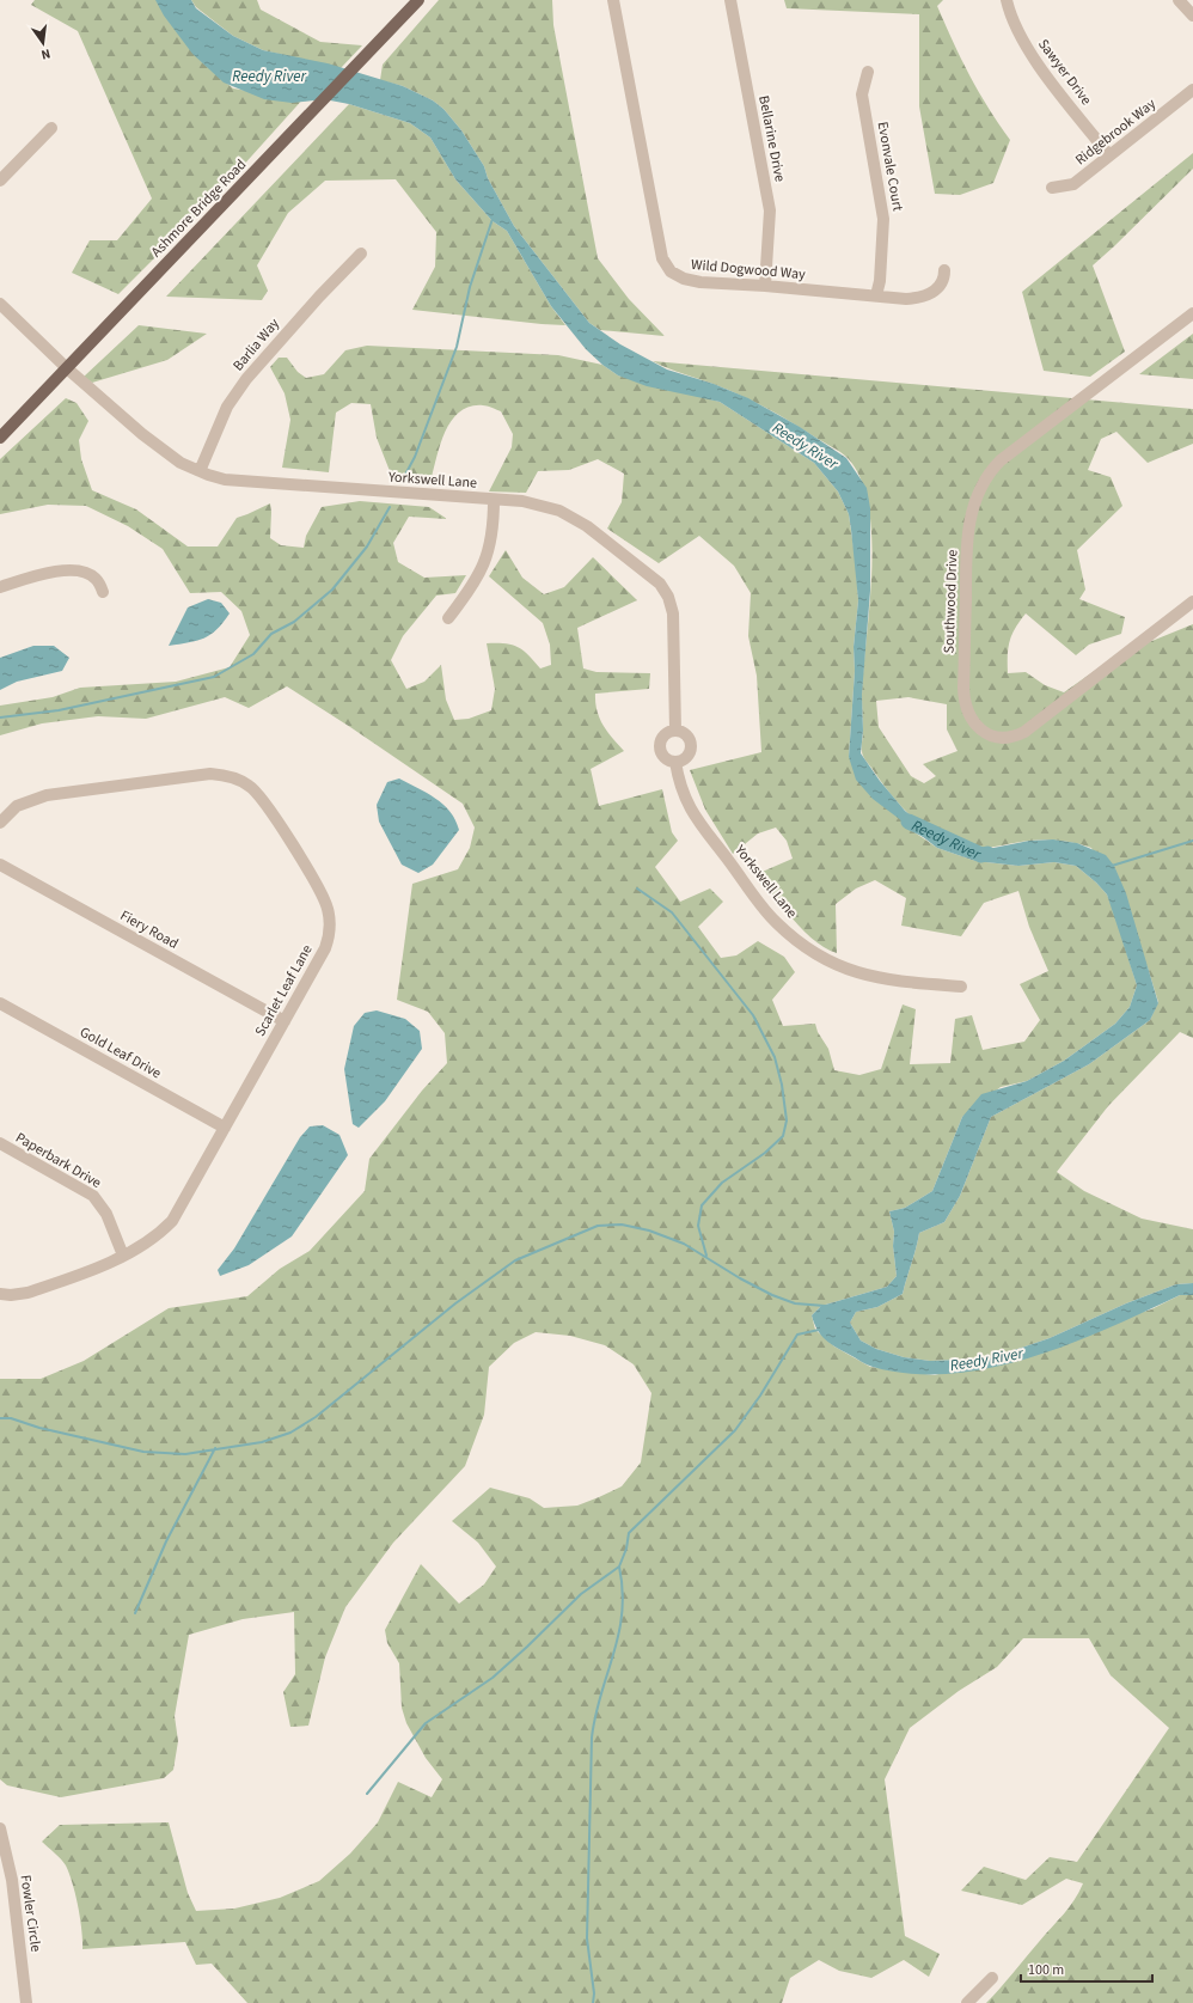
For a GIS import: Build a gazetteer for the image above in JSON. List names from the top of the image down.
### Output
{
  "streets": {
    "main road": ["Ashmore Bridge Road"],
    "street": [
      "Sawyer Drive",
      "Ridgebrook Way",
      "Bellarine Drive",
      "Evonvale Court",
      "Wild Dogwood Way",
      "Barlia Way",
      "Yorkswell Lane",
      "Southwood Drive",
      "Fiery Road",
      "Scarlet Leaf Lane",
      "Gold Leaf Drive",
      "Paperbark Drive",
      "Fowler Circle"
    ]
  },
  "crossings": [
    ["Sawyer Drive", "Ridgebrook Way"],
    ["Bellarine Drive", "Wild Dogwood Way"],
    ["Evonvale Court", "Wild Dogwood Way"],
    ["Ashmore Bridge Road", "Yorkswell Lane"],
    ["Barlia Way", "Yorkswell Lane"],
    ["Fiery Road", "Scarlet Leaf Lane"],
    ["Scarlet Leaf Lane", "Gold Leaf Drive"],
    ["Scarlet Leaf Lane", "Paperbark Drive"]
  ],
  "water": ["Reedy River"],
  "scale_bar": "100 m",
  "north": "bottom"
}
